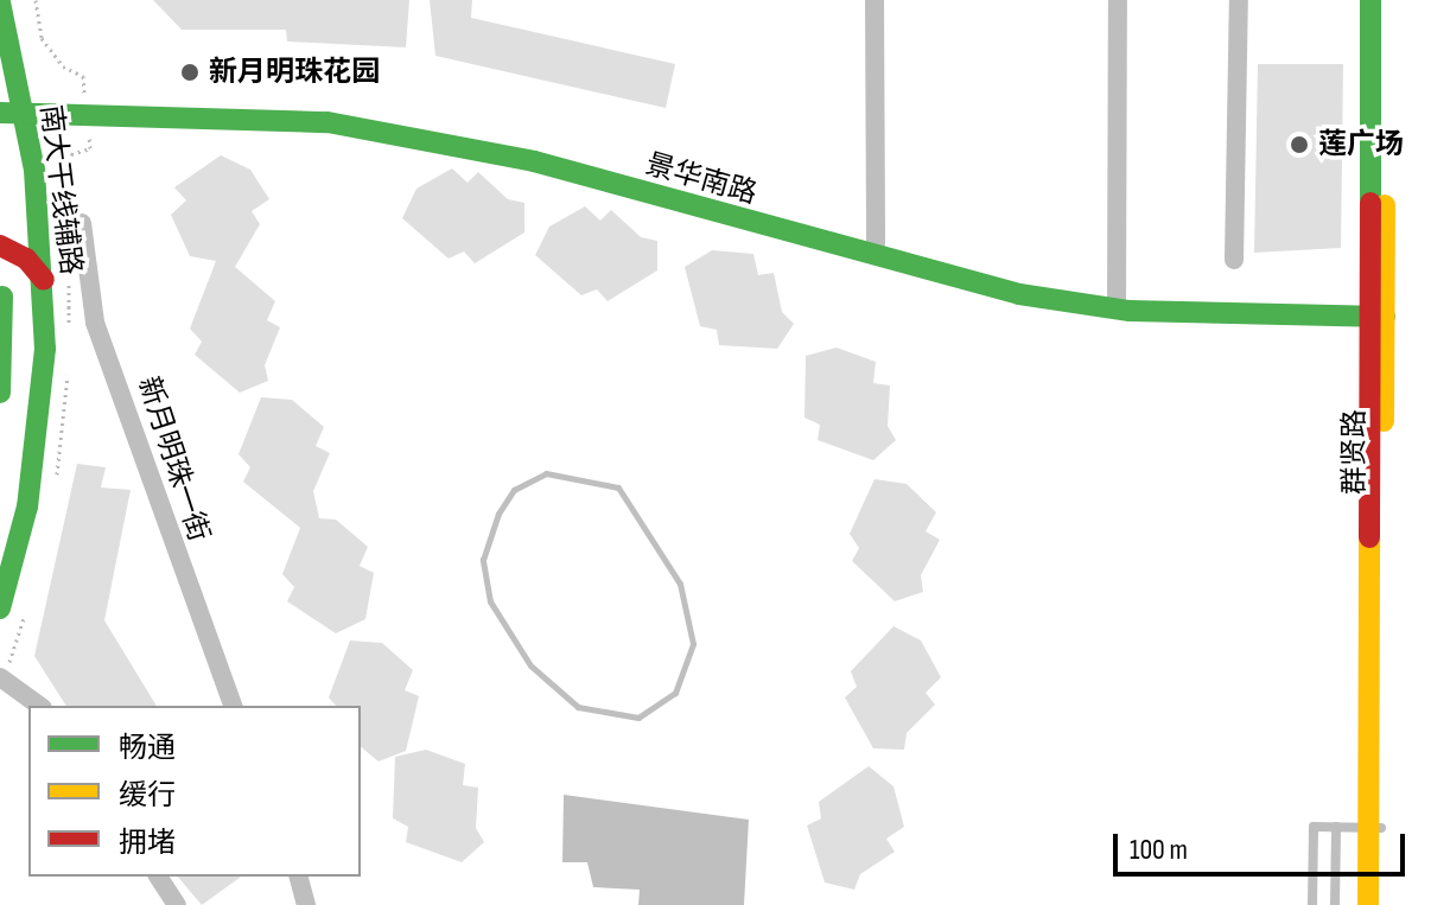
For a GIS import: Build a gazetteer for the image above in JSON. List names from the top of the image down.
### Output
{
  "streets": {
    "main road": ["景华南路", "南大干线辅路", "群贤路"],
    "street": ["新月明珠一街"]
  },
  "crossings": [
    ["景华南路", "南大干线辅路"],
    ["景华南路", "群贤路"]
  ],
  "places": ["新月明珠花园", "莲广场"],
  "legend": ["畅通", "缓行", "拥堵"],
  "scale_bar": "100 m"
}
